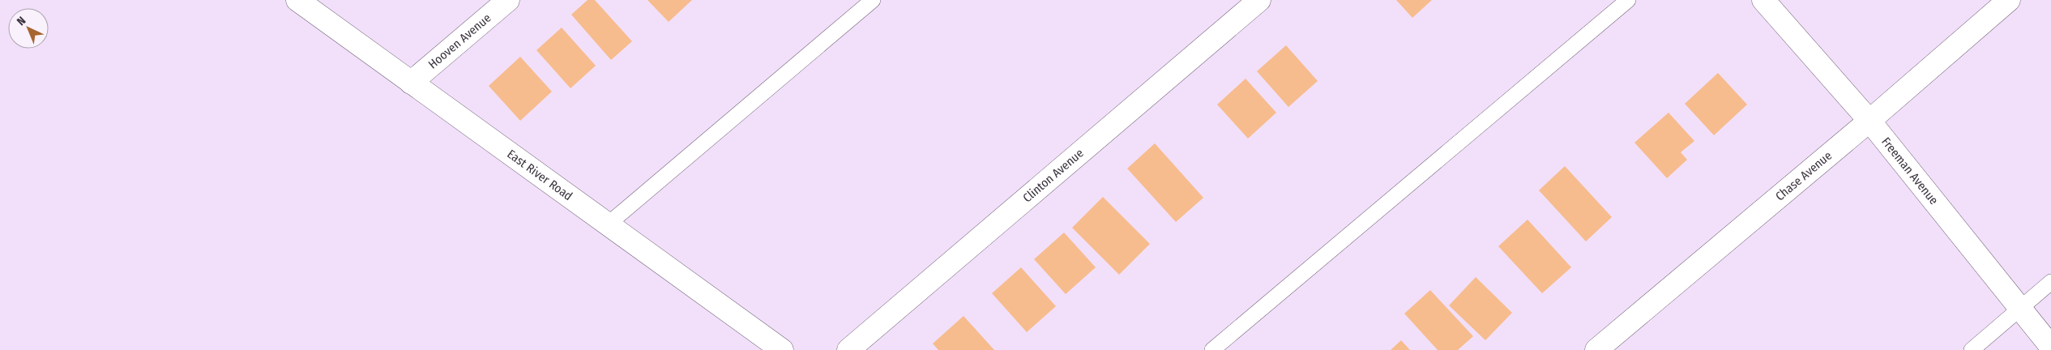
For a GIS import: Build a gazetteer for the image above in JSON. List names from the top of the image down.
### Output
{
  "streets": {
    "street": [
      "Hooven Avenue",
      "Freeman Avenue",
      "East River Road",
      "Clinton Avenue",
      "Chase Avenue"
    ]
  },
  "crossings": [
    ["Hooven Avenue", "East River Road"],
    ["Freeman Avenue", "Chase Avenue"]
  ],
  "north": "top left"
}
